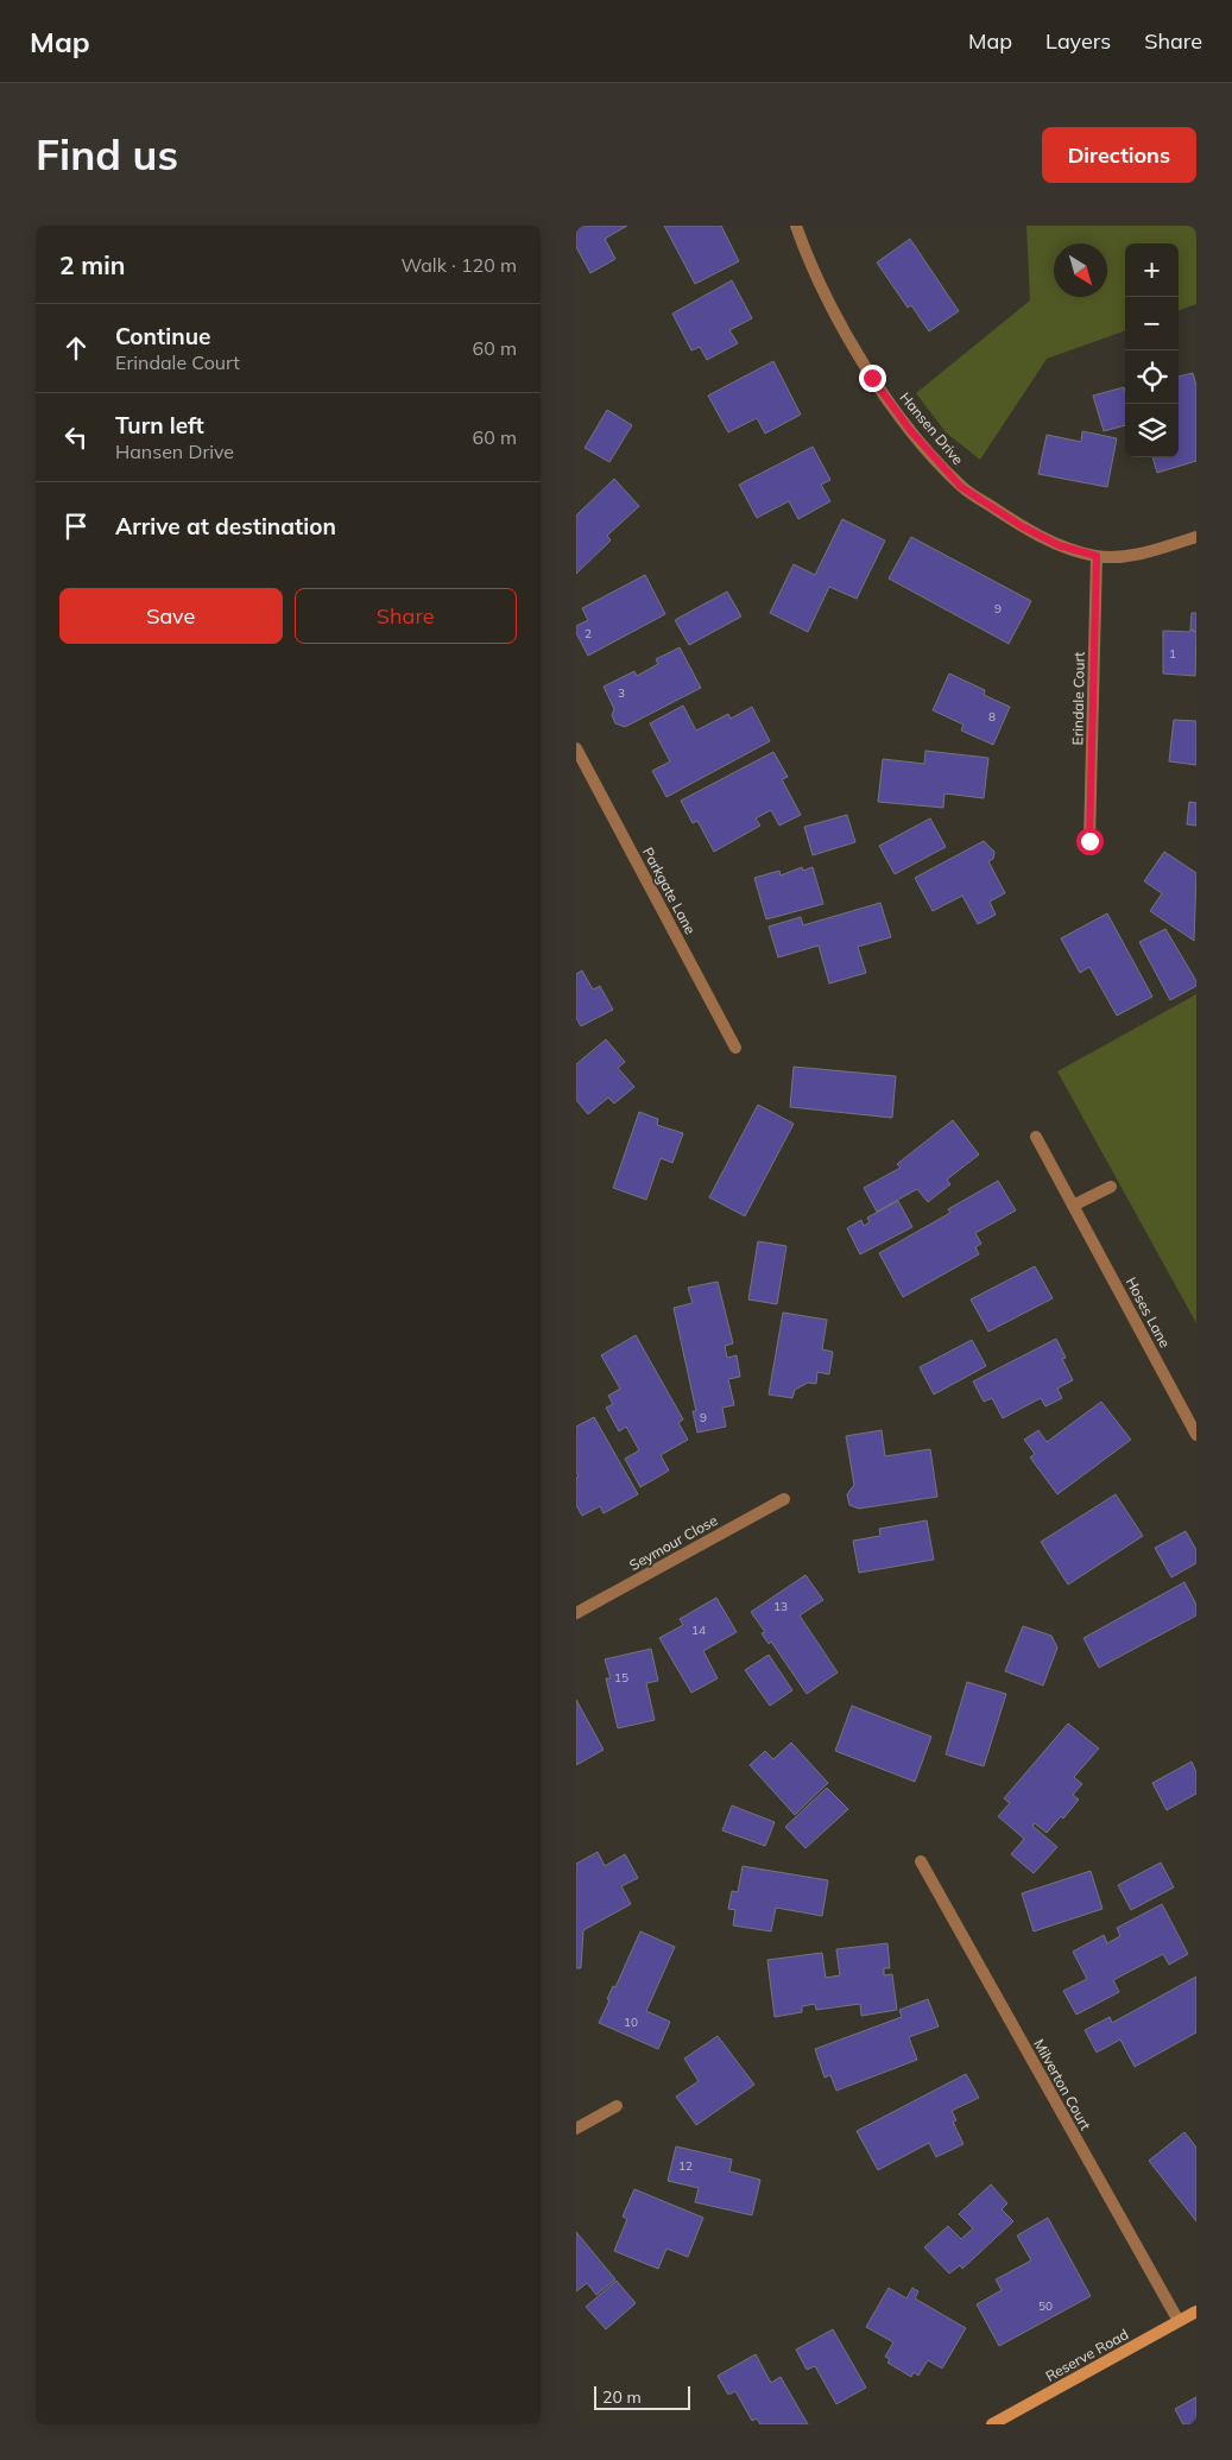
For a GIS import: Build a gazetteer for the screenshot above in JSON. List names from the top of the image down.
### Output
{
  "streets": {
    "street": [
      "Hansen Drive",
      "Erindale Court",
      "Parkgate Lane",
      "Hoses Lane",
      "Seymour Close",
      "Milverton Court",
      "Reserve Road"
    ]
  },
  "crossings": [
    ["Hansen Drive", "Erindale Court"],
    ["Milverton Court", "Reserve Road"]
  ],
  "house_numbers": [
    "9",
    "2",
    "1",
    "3",
    "8",
    "9",
    "13",
    "14",
    "15",
    "10",
    "12",
    "50"
  ],
  "scale_bar": "20 m",
  "north": "bottom right",
  "page": {
    "header": "Map",
    "nav": ["Map", "Layers", "Share"],
    "buttons": [
      "Directions",
      ["Save", "Share"]
    ],
    "title": "Find us",
    "heading": ["2 min", "Walk · 120 m"],
    "map_buttons": ["+", "−"],
    "list": [
      ["Continue", "Erindale Court", "60 m"],
      ["Turn left", "Hansen Drive", "60 m"],
      "Arrive at destination"
    ],
    "scale": "20 m"
  }
}
